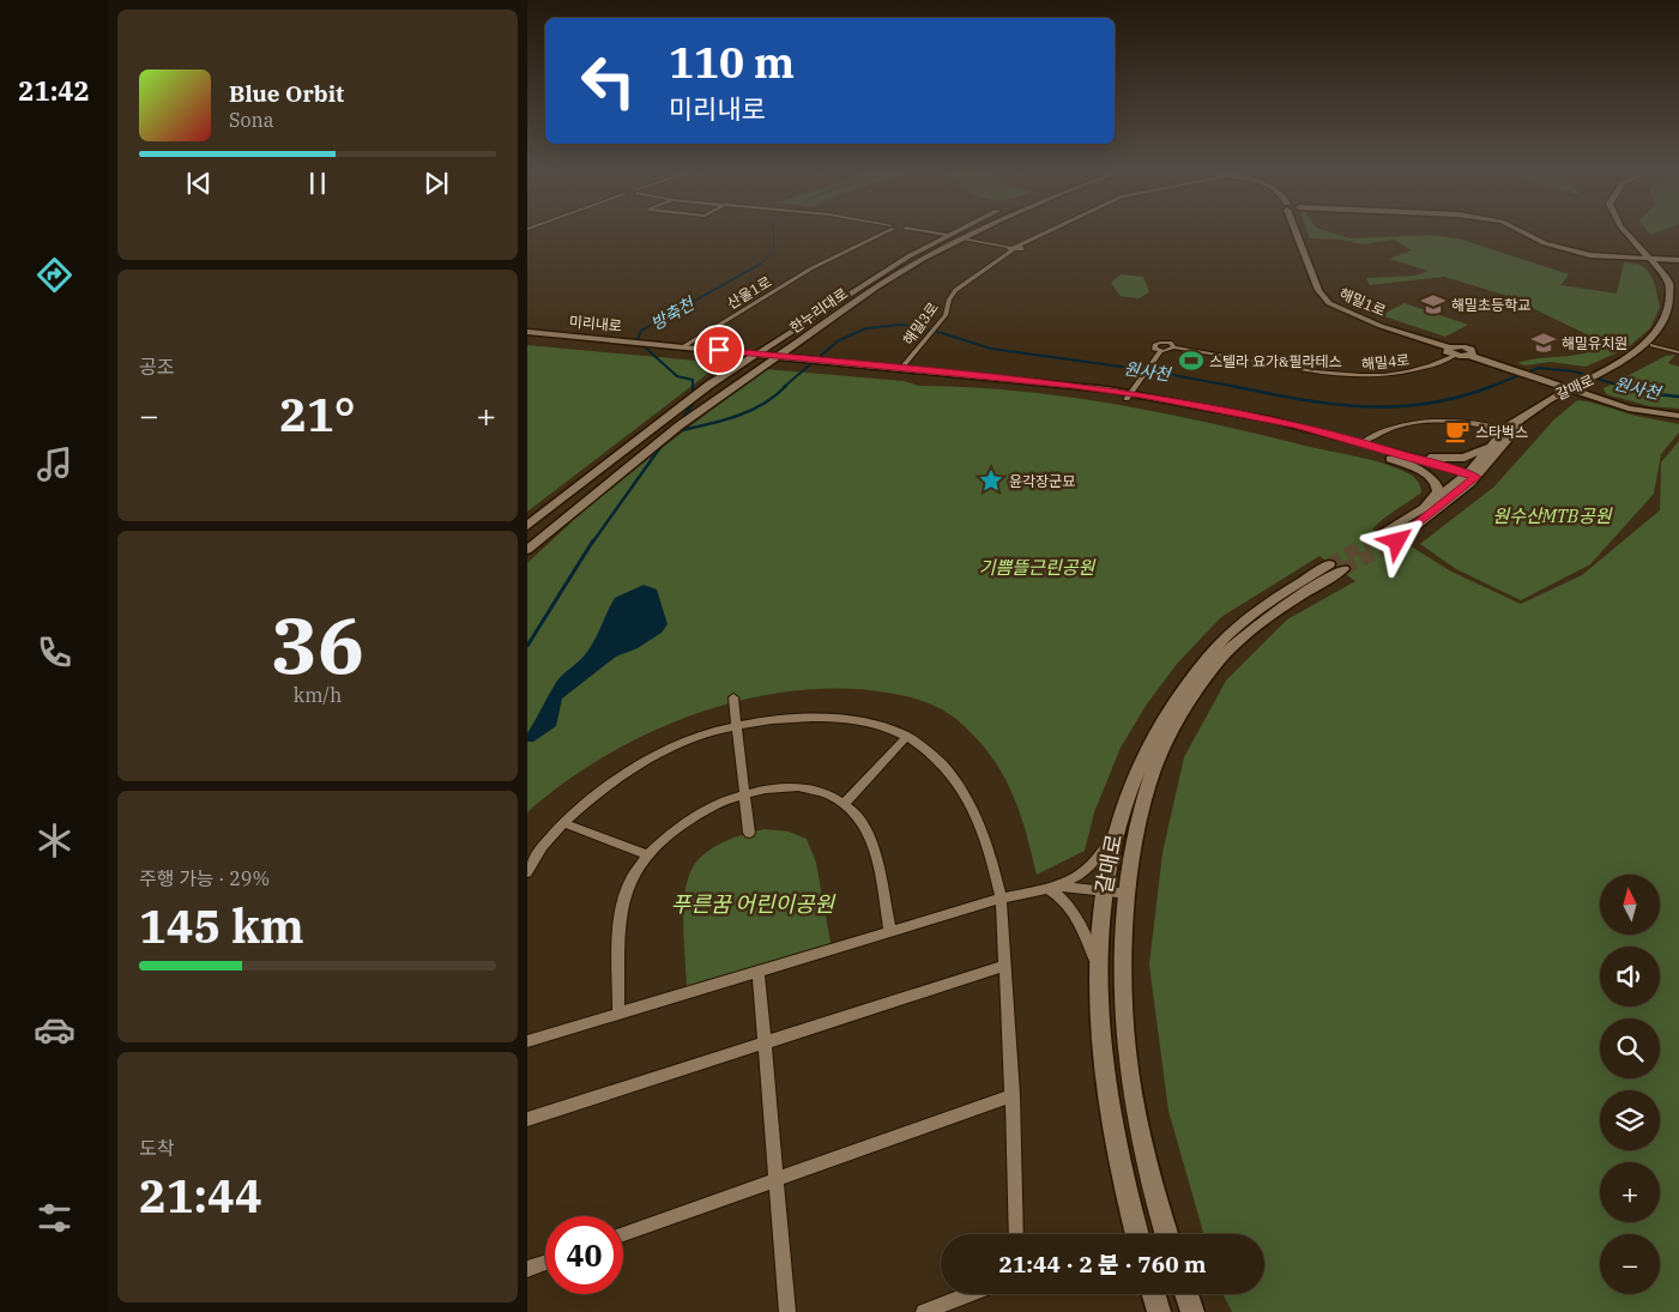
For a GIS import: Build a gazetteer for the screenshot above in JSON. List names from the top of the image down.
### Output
{
  "streets": {
    "street": [
      "산울1로",
      "해밀1로",
      "한누리대로",
      "미리내로",
      "해밀3로",
      "해밀4로",
      "갈매로"
    ]
  },
  "crossings": [
    ["산울1로", "미리내로"],
    ["한누리대로", "미리내로"],
    ["미리내로", "해밀3로"],
    ["미리내로", "해밀4로"],
    ["미리내로", "갈매로"]
  ],
  "water": ["방축천", "원사천"],
  "parks": ["원수산MTB공원", "기쁨뜰근린공원", "푸른꿈 어린이공원"],
  "places": {
    "school or university": ["해밀초등학교", "해밀유치원"],
    "sports": ["스텔라 요가&필라테스"],
    "cafe": ["스타벅스"],
    "place": ["윤각장군묘"]
  },
  "north": "top",
  "page": {
    "tabs": "21:42",
    "turn": ["110 m", "미리내로"],
    "song": ["Blue Orbit", "Sona"],
    "tile": [
      "공조",
      ["36", "km/h"],
      ["주행 가능 · 29%", "145 km"],
      ["도착", "21:44"]
    ],
    "heat": ["−", "21°", "+"],
    "map_buttons": ["+", "−"],
    "limit": "40",
    "trip": "21:44 · 2 분 · 760 m"
  }
}
